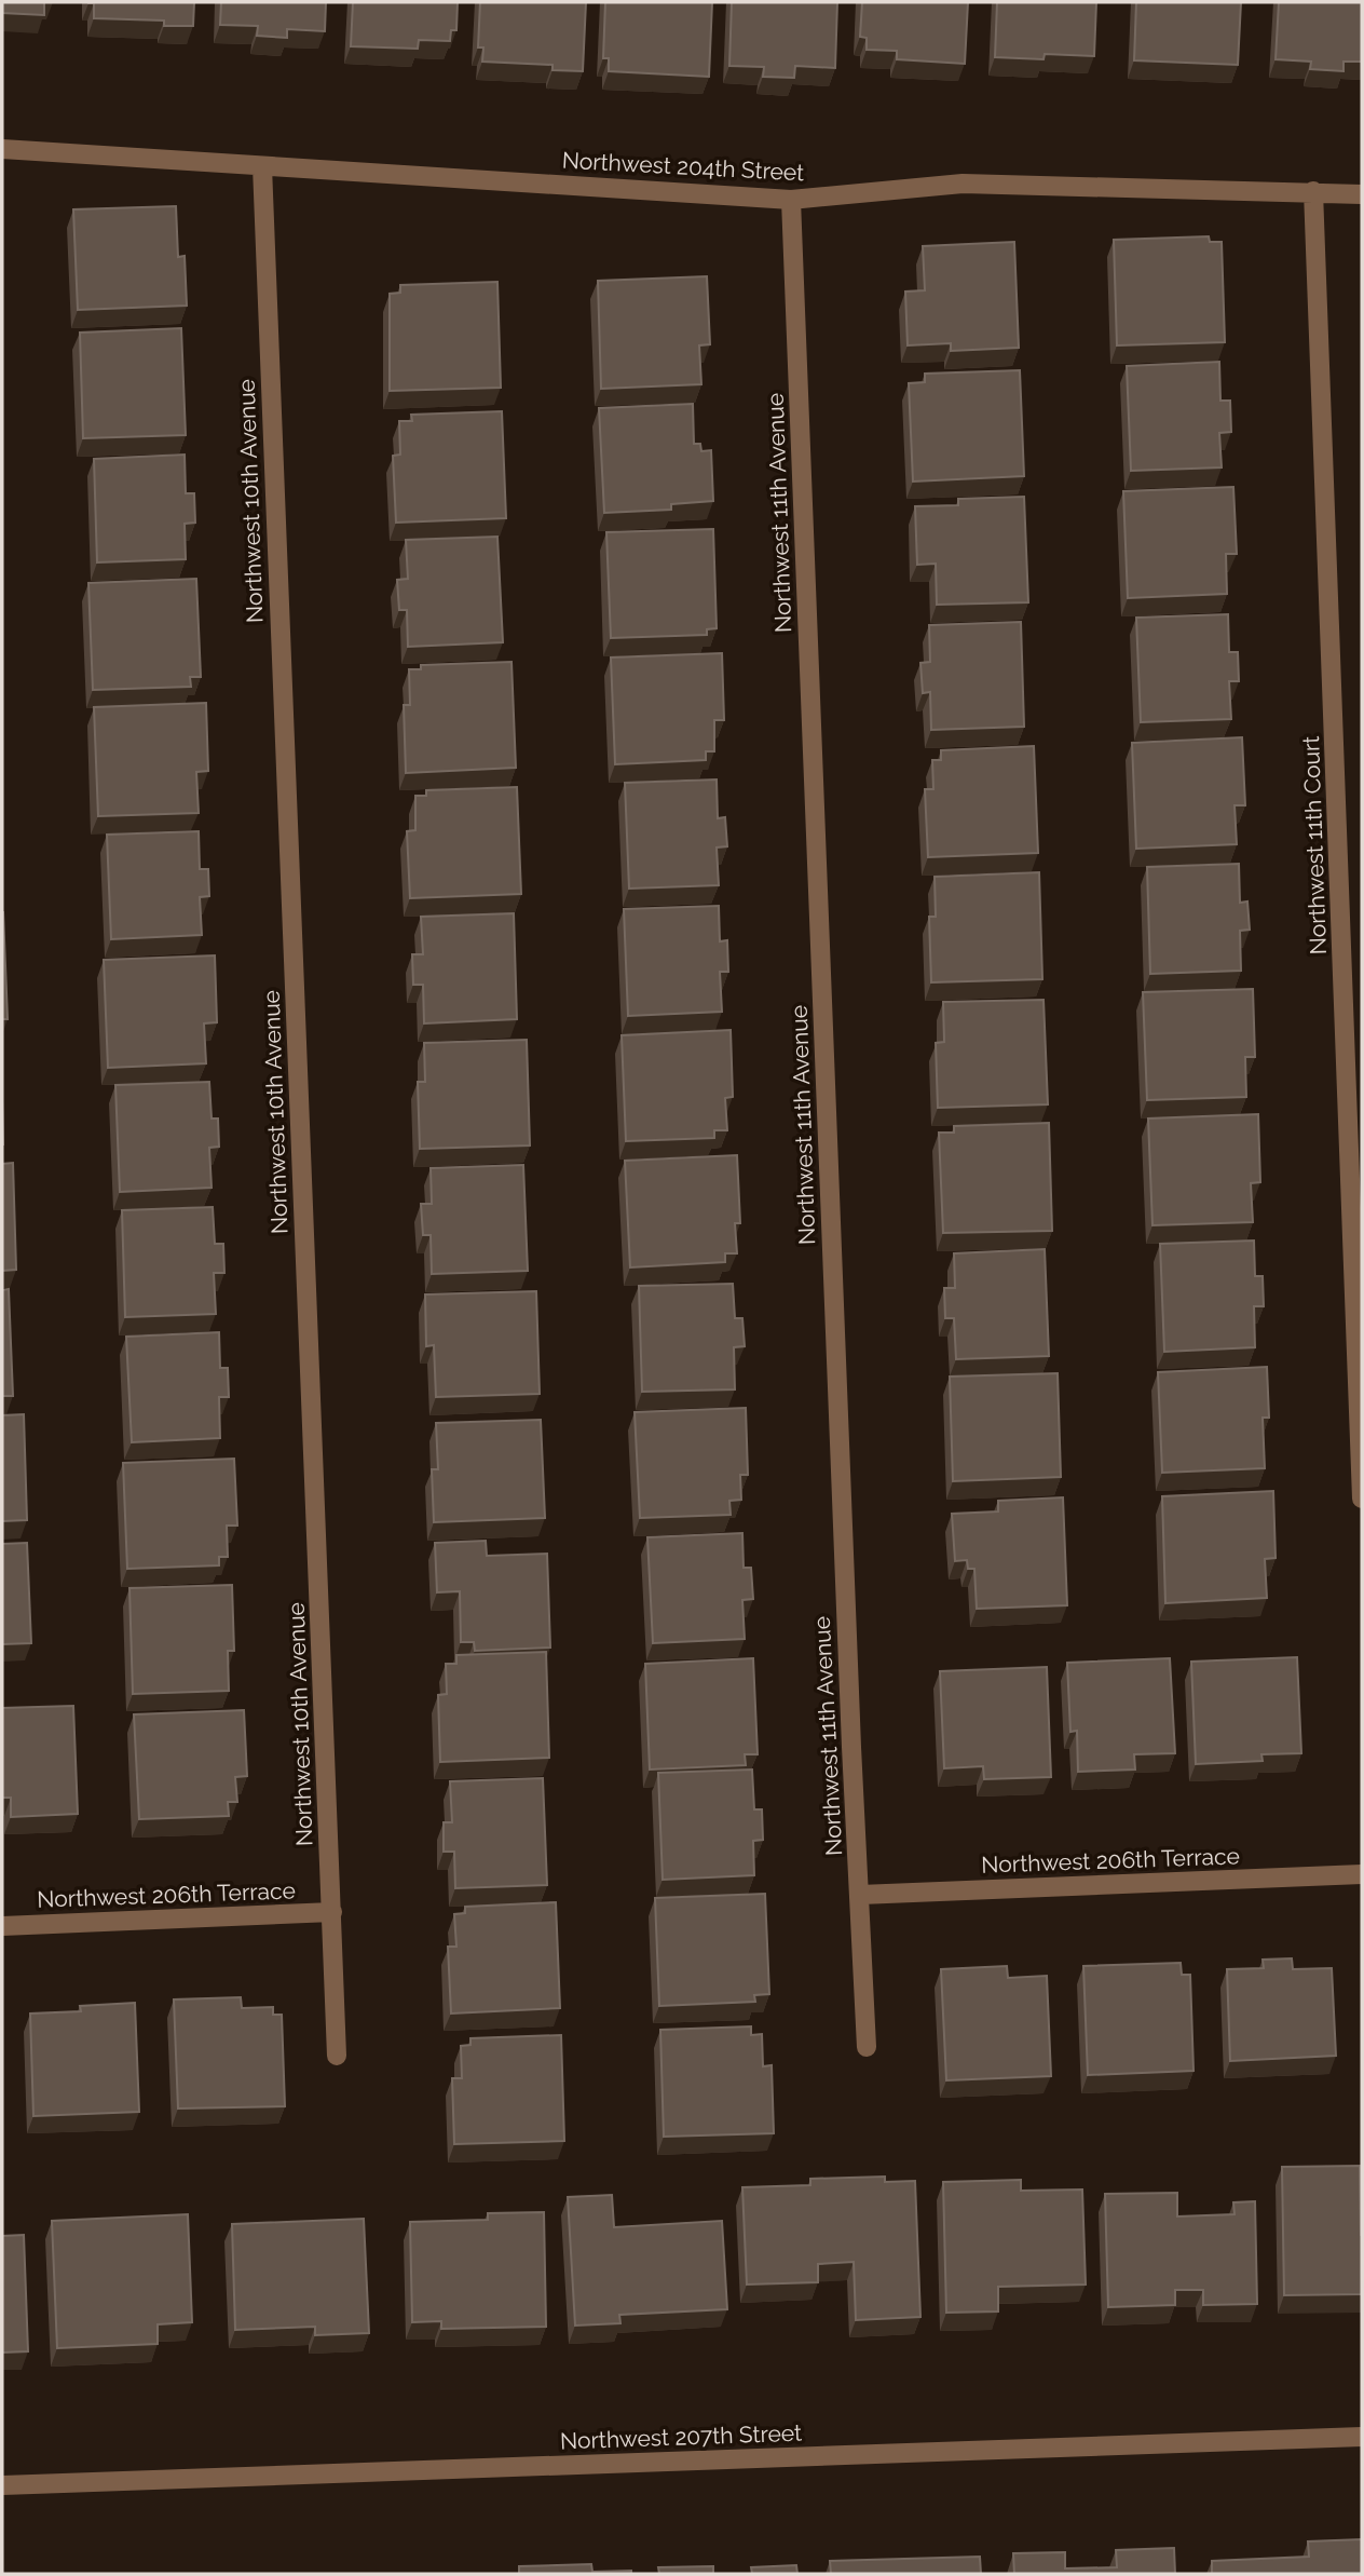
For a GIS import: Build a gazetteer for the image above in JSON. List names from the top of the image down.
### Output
{
  "streets": {
    "street": [
      "Northwest 204th Street",
      "Northwest 10th Avenue",
      "Northwest 11th Avenue",
      "Northwest 11th Court",
      "Northwest 206th Terrace",
      "Northwest 207th Street"
    ]
  },
  "crossings": [
    ["Northwest 204th Street", "Northwest 10th Avenue"],
    ["Northwest 204th Street", "Northwest 11th Avenue"],
    ["Northwest 204th Street", "Northwest 11th Court"],
    ["Northwest 10th Avenue", "Northwest 206th Terrace"],
    ["Northwest 11th Avenue", "Northwest 206th Terrace"]
  ]
}
